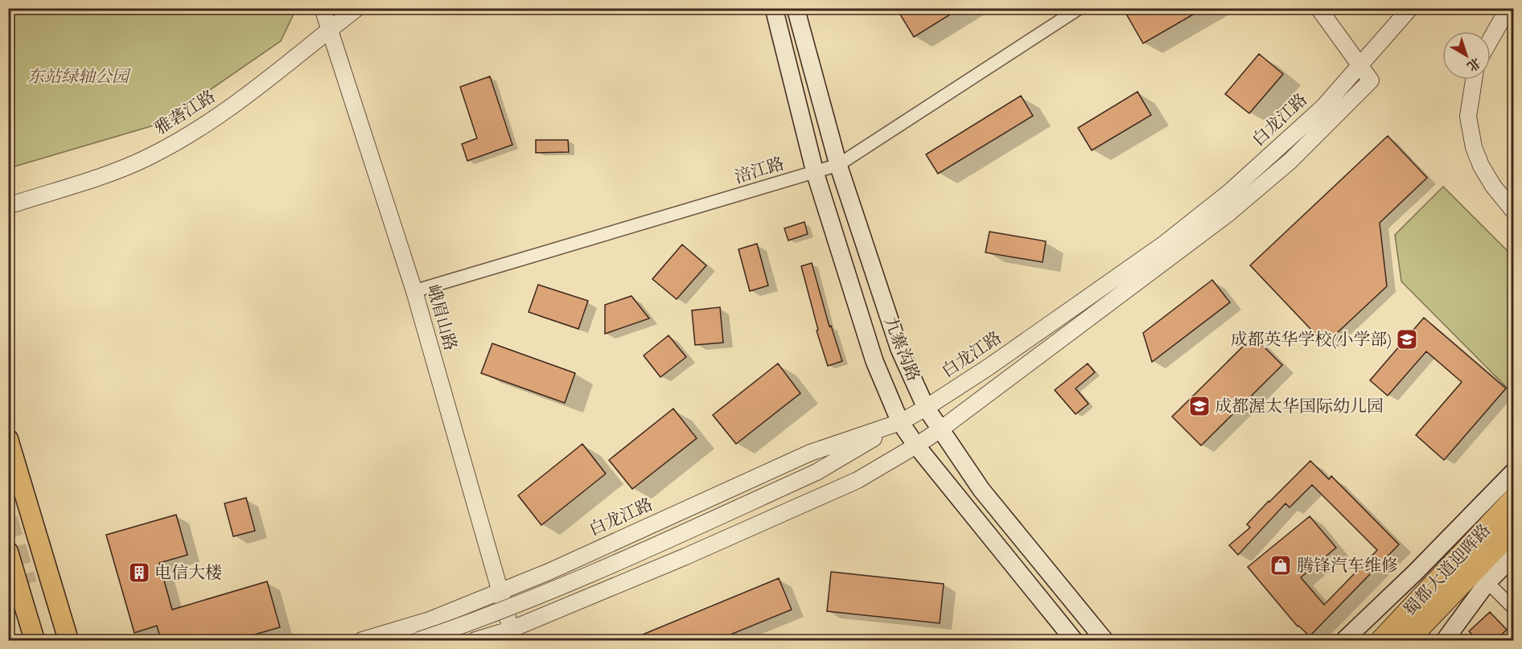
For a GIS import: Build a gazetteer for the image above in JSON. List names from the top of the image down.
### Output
{
  "streets": {
    "highway": ["蜀都大道迎晖路"],
    "main road": ["九寨沟路"],
    "street": [
      "雅砻江路",
      "白龙江路",
      "涪江路",
      "峨眉山路"
    ]
  },
  "crossings": [
    ["雅砻江路", "峨眉山路"],
    ["白龙江路", "峨眉山路"],
    ["白龙江路", "九寨沟路"],
    ["涪江路", "峨眉山路"],
    ["涪江路", "九寨沟路"]
  ],
  "parks": ["东站绿轴公园"],
  "places": {
    "school or university": ["成都英华学校(小学部)", "成都渥太华国际幼儿园"],
    "shop": ["腾锋汽车维修"],
    "building": ["电信大楼"]
  },
  "north": "bottom right"
}
